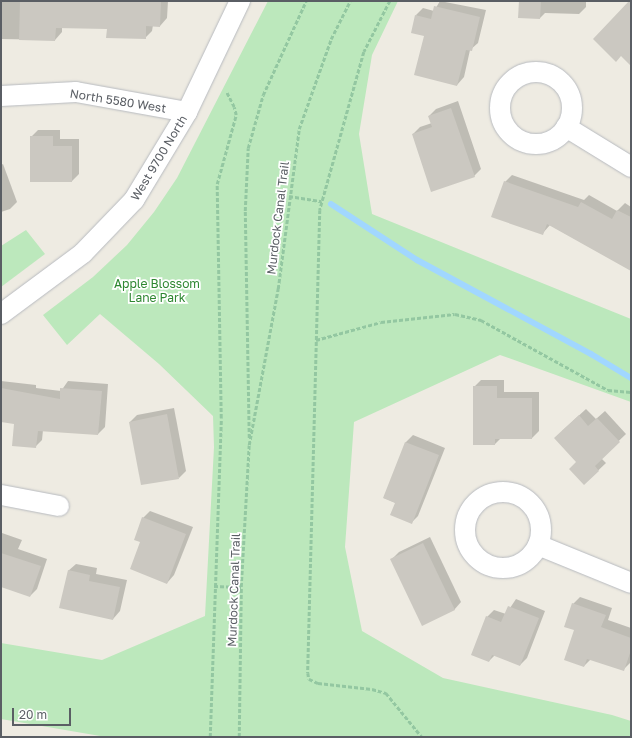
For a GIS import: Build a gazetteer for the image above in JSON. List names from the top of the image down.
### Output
{
  "streets": {
    "street": ["North 5580 West", "West 9700 North"],
    "path": ["Murdock Canal Trail"]
  },
  "crossings": [
    ["North 5580 West", "West 9700 North"]
  ],
  "parks": ["Apple Blossom Lane Park"],
  "scale_bar": "20 m"
}
